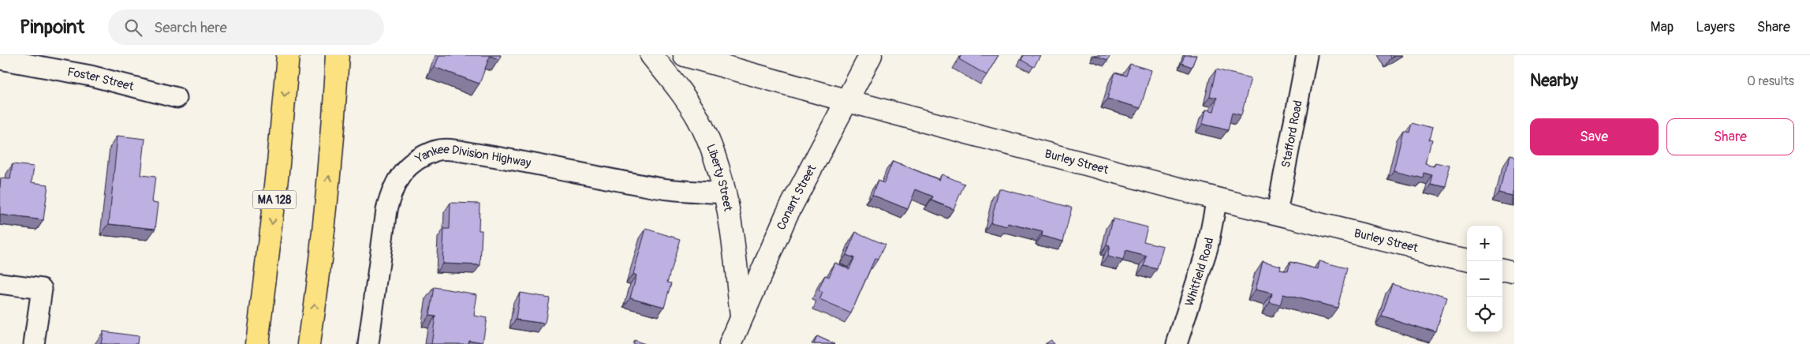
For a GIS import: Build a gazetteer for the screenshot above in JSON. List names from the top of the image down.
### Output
{
  "streets": {
    "highway": ["MA 128"],
    "main road": ["Burley Street", "Liberty Street", "Conant Street"],
    "street": [
      "Foster Street",
      "Stafford Road",
      "Yankee Division Highway",
      "Whitfield Road"
    ]
  },
  "crossings": [
    ["Stafford Road", "Burley Street"],
    ["Burley Street", "Conant Street"],
    ["Burley Street", "Whitfield Road"],
    ["Yankee Division Highway", "Liberty Street"],
    ["Liberty Street", "Conant Street"]
  ],
  "page": {
    "header": "Pinpoint",
    "search": "Search here",
    "nav": ["Map", "Layers", "Share"],
    "heading": ["Nearby", "0 results"],
    "buttons": ["Save", "Share"],
    "map_buttons": ["+", "−"]
  }
}
